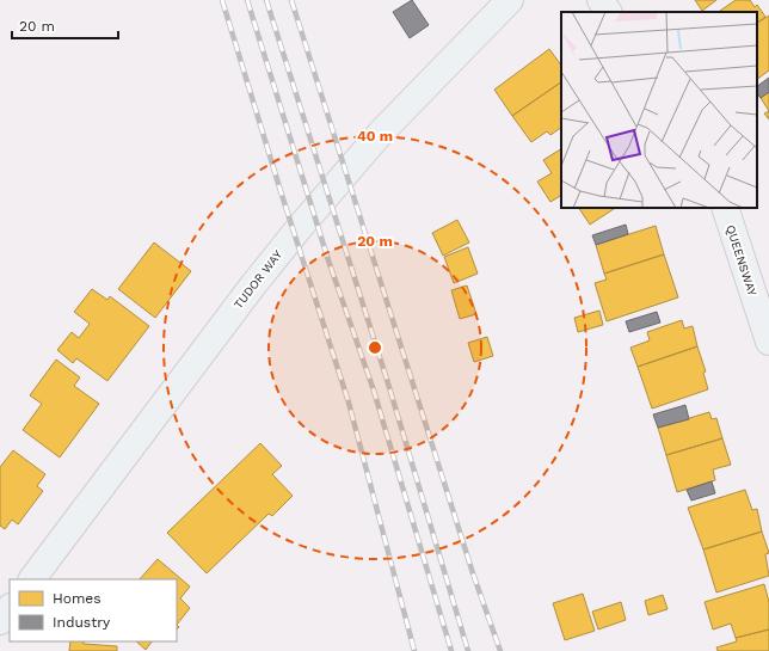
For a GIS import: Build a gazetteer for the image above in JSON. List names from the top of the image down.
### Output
{
  "streets": {
    "street": ["QUEENSWAY", "TUDOR WAY"]
  },
  "legend": ["Homes", "Industry"],
  "scale_bar": "20 m",
  "rings": ["40 m", "20 m"]
}
